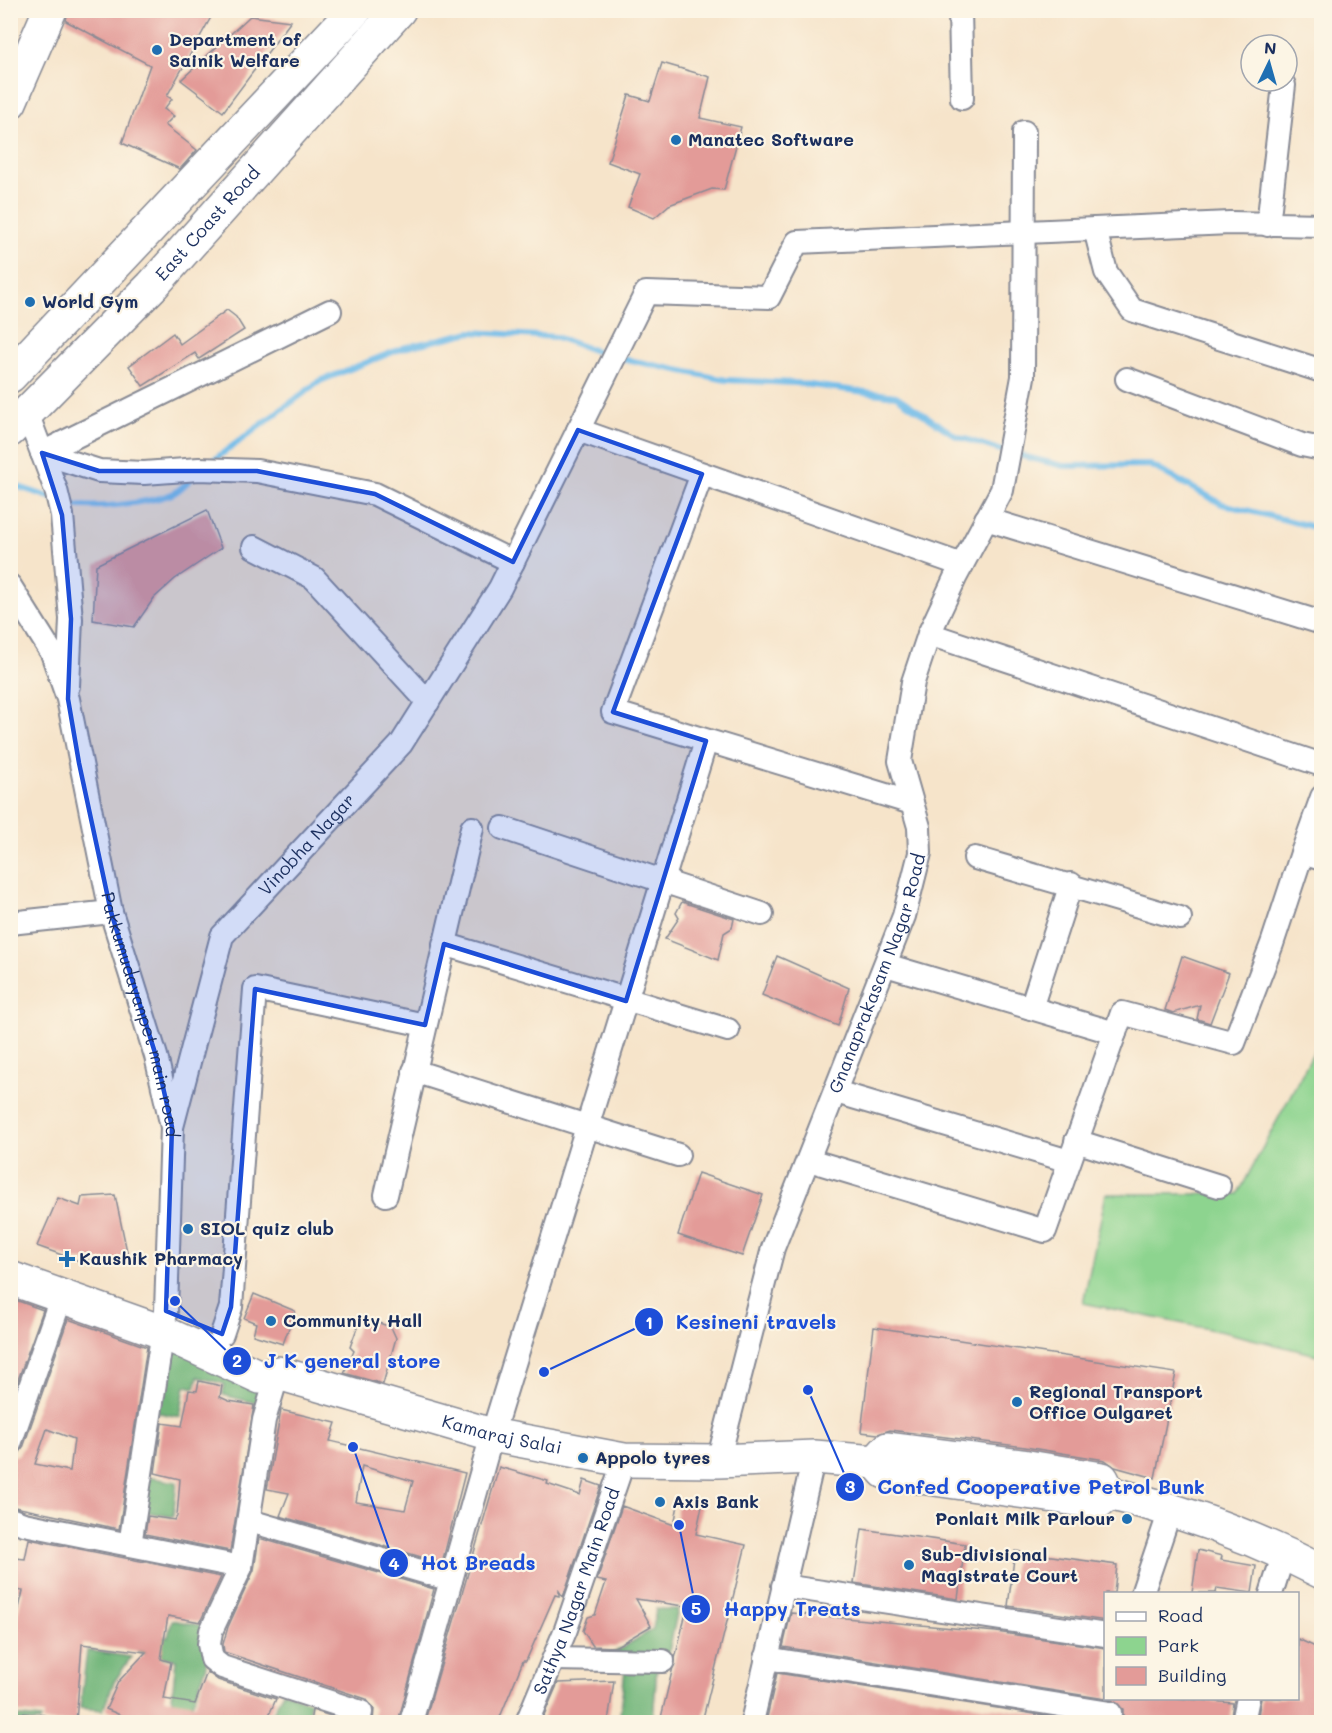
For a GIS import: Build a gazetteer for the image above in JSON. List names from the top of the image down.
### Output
{
  "streets": {
    "main road": ["East Coast Road", "Kamaraj Salai"],
    "street": [
      "Vinobha Nagar",
      "Gnanaprakasam Nagar Road",
      "Pakkumudayanpet main road",
      "Sathya Nagar Main Road"
    ]
  },
  "crossings": [
    ["Vinobha Nagar", "Gnanaprakasam Nagar Road"],
    ["Vinobha Nagar", "Pakkumudayanpet main road"],
    ["Gnanaprakasam Nagar Road", "Kamaraj Salai"],
    ["Pakkumudayanpet main road", "Kamaraj Salai"],
    ["Kamaraj Salai", "Sathya Nagar Main Road"]
  ],
  "places": {
    "other": [
      "Department of Sainik Welfare",
      "Manatec Software",
      "World Gym",
      "SIOL quiz club",
      "J K general store",
      "Community Hall",
      "Kesineni travels",
      "Confed Cooperative Petrol Bunk",
      "Regional Transport Office Oulgaret",
      "Hot Breads",
      "Appolo tyres",
      "Axis Bank",
      "Ponlait Milk Parlour",
      "Happy Treats",
      "Sub-divisional Magistrate Court"
    ],
    "health": ["Kaushik Pharmacy"]
  },
  "legend": ["Road", "Park", "Building"],
  "north": "top"
}
